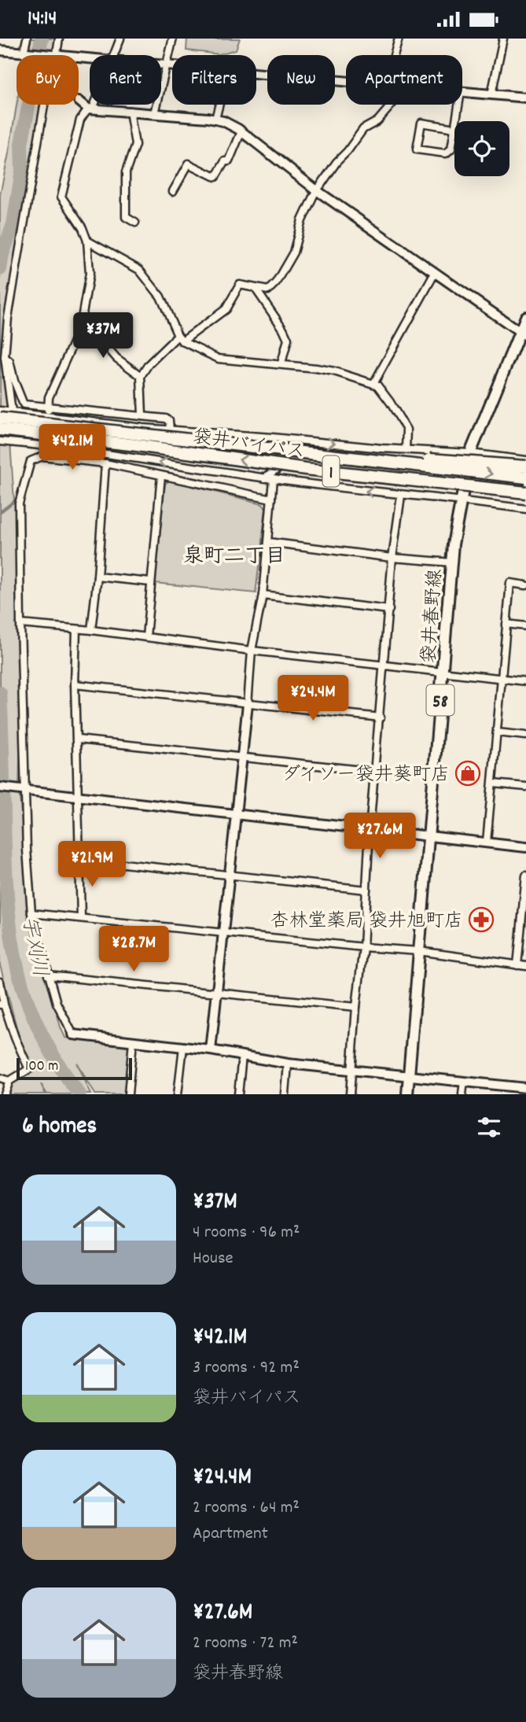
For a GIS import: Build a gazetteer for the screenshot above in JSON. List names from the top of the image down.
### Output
{
  "streets": {
    "highway": ["袋井バイパス", "1"],
    "main road": ["袋井春野線", "58"]
  },
  "districts": ["泉町二丁目"],
  "water": ["宇刈川"],
  "places": {
    "shop": ["ダイソー袋井葵町店"],
    "pharmacy": ["杏林堂薬局 袋井旭町店"]
  },
  "scale_bar": "100 m",
  "page": {
    "status": "14:14",
    "chip": [
      "Buy",
      "Rent",
      "Filters",
      "New",
      "Apartment"
    ],
    "price": [
      "¥37M",
      "¥42.1M",
      "¥24.4M",
      "¥27.6M",
      "¥21.9M",
      "¥28.7M"
    ],
    "scale": "100 m",
    "heading": "6 homes",
    "list": [
      {
        "name": "¥37M",
        "note": "4 rooms · 96 m² · House"
      },
      {
        "name": "¥42.1M",
        "note": "3 rooms · 92 m² · 袋井バイパス"
      },
      {
        "name": "¥24.4M",
        "note": "2 rooms · 64 m² · Apartment"
      },
      {
        "name": "¥27.6M",
        "note": "2 rooms · 72 m² · 袋井春野線"
      }
    ]
  }
}
